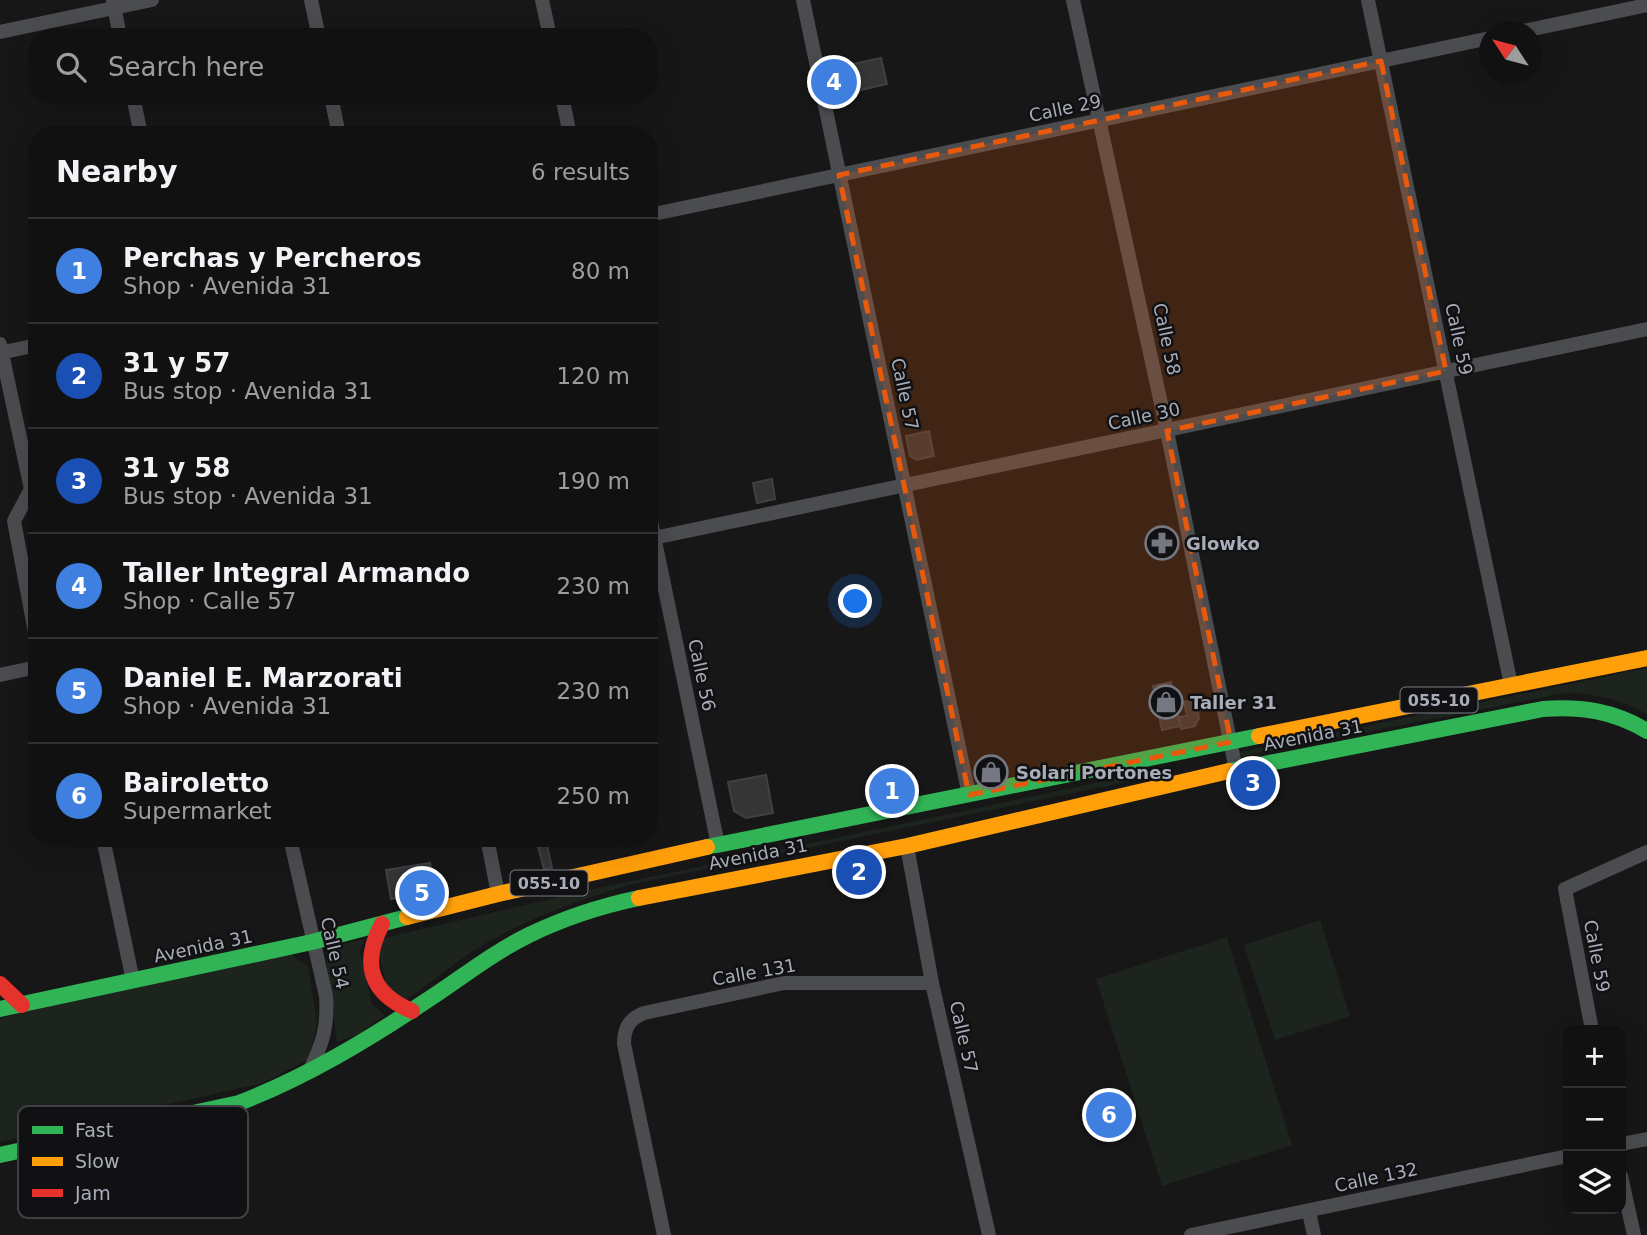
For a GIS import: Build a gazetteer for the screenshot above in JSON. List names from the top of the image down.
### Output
{
  "streets": {
    "main road": ["055-10", "Avenida 31"],
    "street": [
      "Calle 29",
      "Calle 58",
      "Calle 59",
      "Calle 57",
      "Calle 30",
      "Calle 56",
      "Calle 54",
      "Calle 131",
      "Calle 132"
    ]
  },
  "crossings": [
    ["Calle 29", "Calle 58"],
    ["Calle 29", "Calle 59"],
    ["Calle 29", "Calle 57"],
    ["Calle 58", "Calle 30"],
    ["Calle 58", "Avenida 31"],
    ["Calle 59", "Calle 30"],
    ["Calle 59", "Avenida 31"],
    ["Calle 57", "Calle 30"],
    ["Calle 57", "Avenida 31"],
    ["Calle 57", "Calle 131"],
    ["Calle 56", "Avenida 31"],
    ["Avenida 31", "Calle 54"]
  ],
  "places": {
    "pharmacy": ["Glowko"],
    "shop": ["Taller 31", "Solari Portones"]
  },
  "legend": ["Fast", "Slow", "Jam"],
  "north": "top left",
  "page": {
    "search": "Search here",
    "pins": [
      "4",
      "3",
      "1",
      "2",
      "5",
      "6"
    ],
    "heading": ["Nearby", "6 results"],
    "list": [
      {
        "mark": "1",
        "name": "Perchas y Percheros",
        "note": "Shop · Avenida 31",
        "value": "80 m"
      },
      {
        "mark": "2",
        "name": "31 y 57",
        "note": "Bus stop · Avenida 31",
        "value": "120 m"
      },
      {
        "mark": "3",
        "name": "31 y 58",
        "note": "Bus stop · Avenida 31",
        "value": "190 m"
      },
      {
        "mark": "4",
        "name": "Taller Integral Armando",
        "note": "Shop · Calle 57",
        "value": "230 m"
      },
      {
        "mark": "5",
        "name": "Daniel E. Marzorati",
        "note": "Shop · Avenida 31",
        "value": "230 m"
      },
      {
        "mark": "6",
        "name": "Bairoletto",
        "note": "Supermarket",
        "value": "250 m"
      }
    ],
    "map_buttons": ["+", "−"]
  }
}
